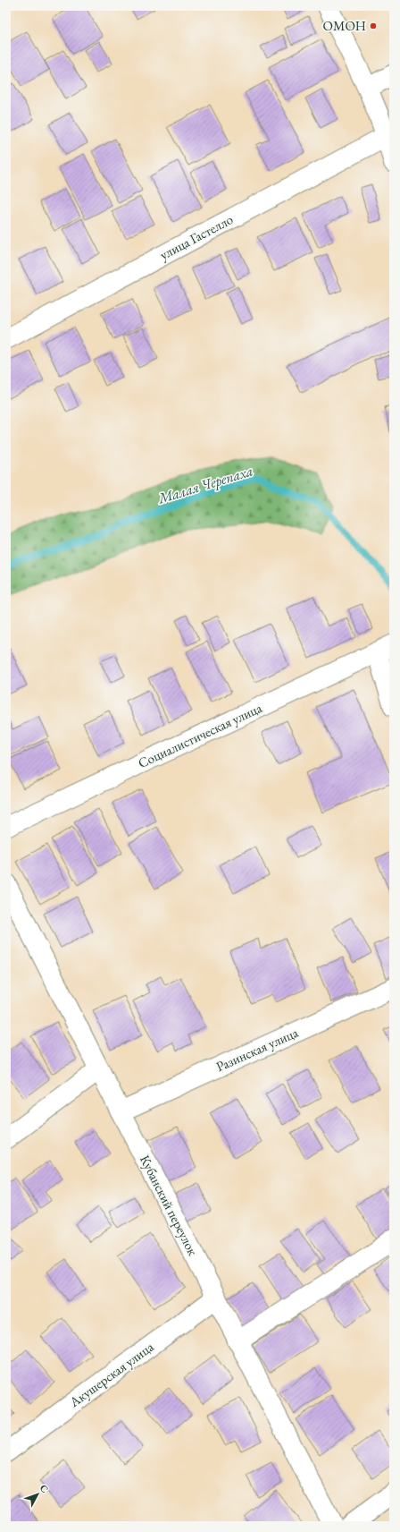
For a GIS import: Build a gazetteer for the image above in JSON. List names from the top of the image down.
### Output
{
  "streets": {
    "street": [
      "улица Гастелло",
      "Социалистическая улица",
      "Разинская улица",
      "Кубанский переулок",
      "Акушерская улица"
    ]
  },
  "crossings": [
    ["Разинская улица", "Кубанский переулок"],
    ["Кубанский переулок", "Акушерская улица"]
  ],
  "water": ["Малая Черепаха"],
  "places": ["ОМОН"],
  "north": "top right"
}
